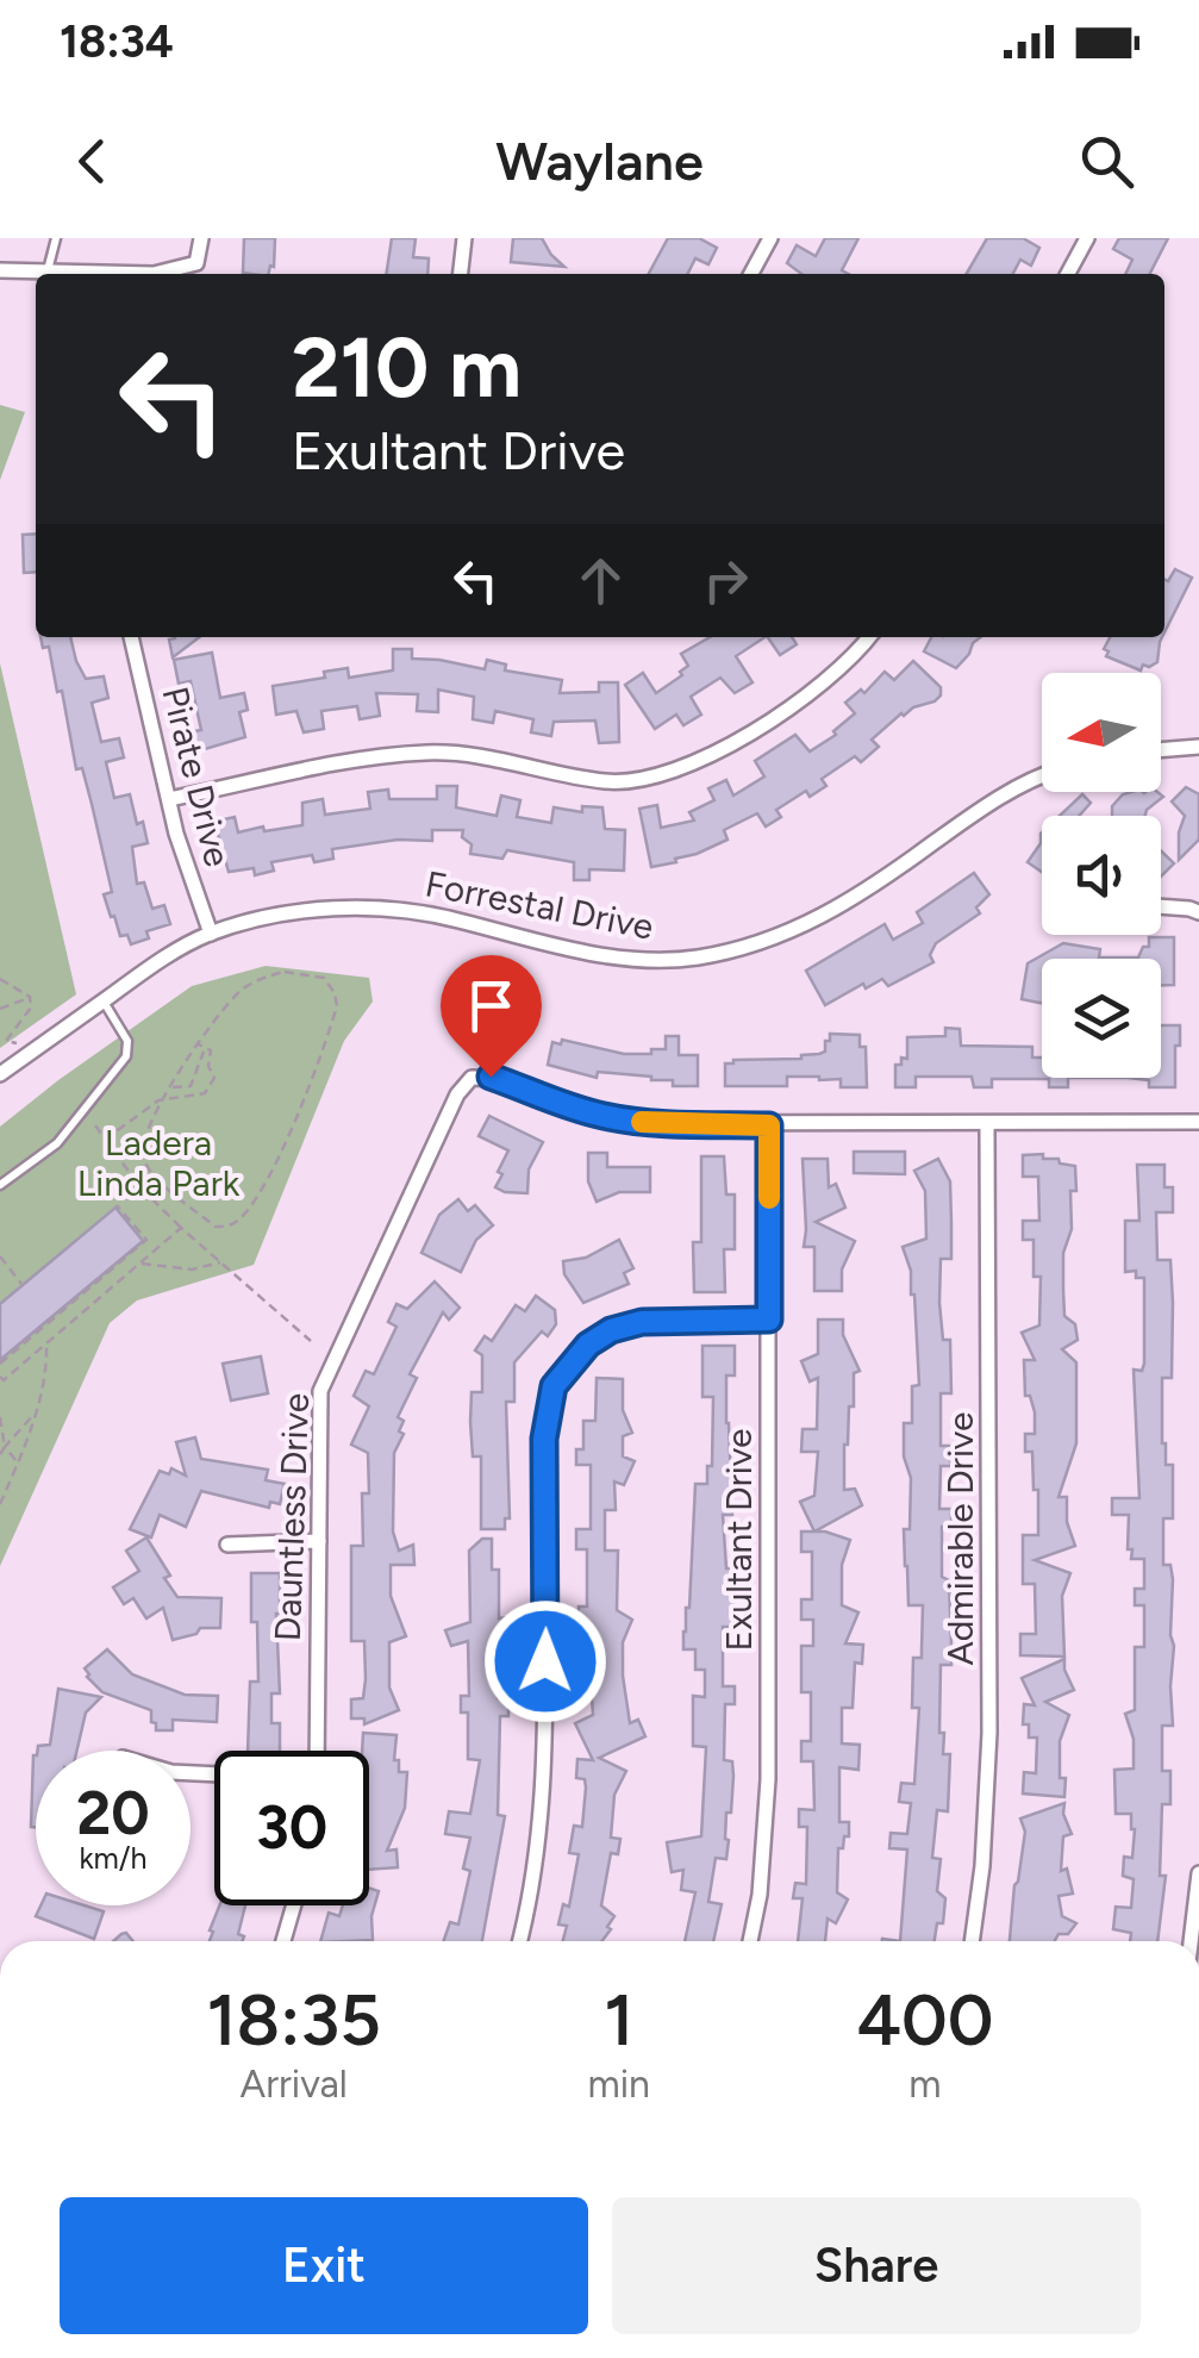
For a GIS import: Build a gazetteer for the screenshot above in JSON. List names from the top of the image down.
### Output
{
  "streets": {
    "street": [
      "Pirate Drive",
      "Forrestal Drive",
      "Dauntless Drive",
      "Admirable Drive",
      "Exultant Drive"
    ]
  },
  "crossings": [
    ["Pirate Drive", "Forrestal Drive"],
    ["Dauntless Drive", "Exultant Drive"]
  ],
  "parks": ["Ladera Linda Park"],
  "north": "left",
  "page": {
    "status": "18:34",
    "header": "Waylane",
    "turn": ["210 m", "Exultant Drive"],
    "speed": "20 km/h",
    "limit": "30",
    "eta": [
      "18:35",
      "Arrival",
      "1",
      "min",
      "400",
      "m"
    ],
    "buttons": ["Exit", "Share"]
  }
}
